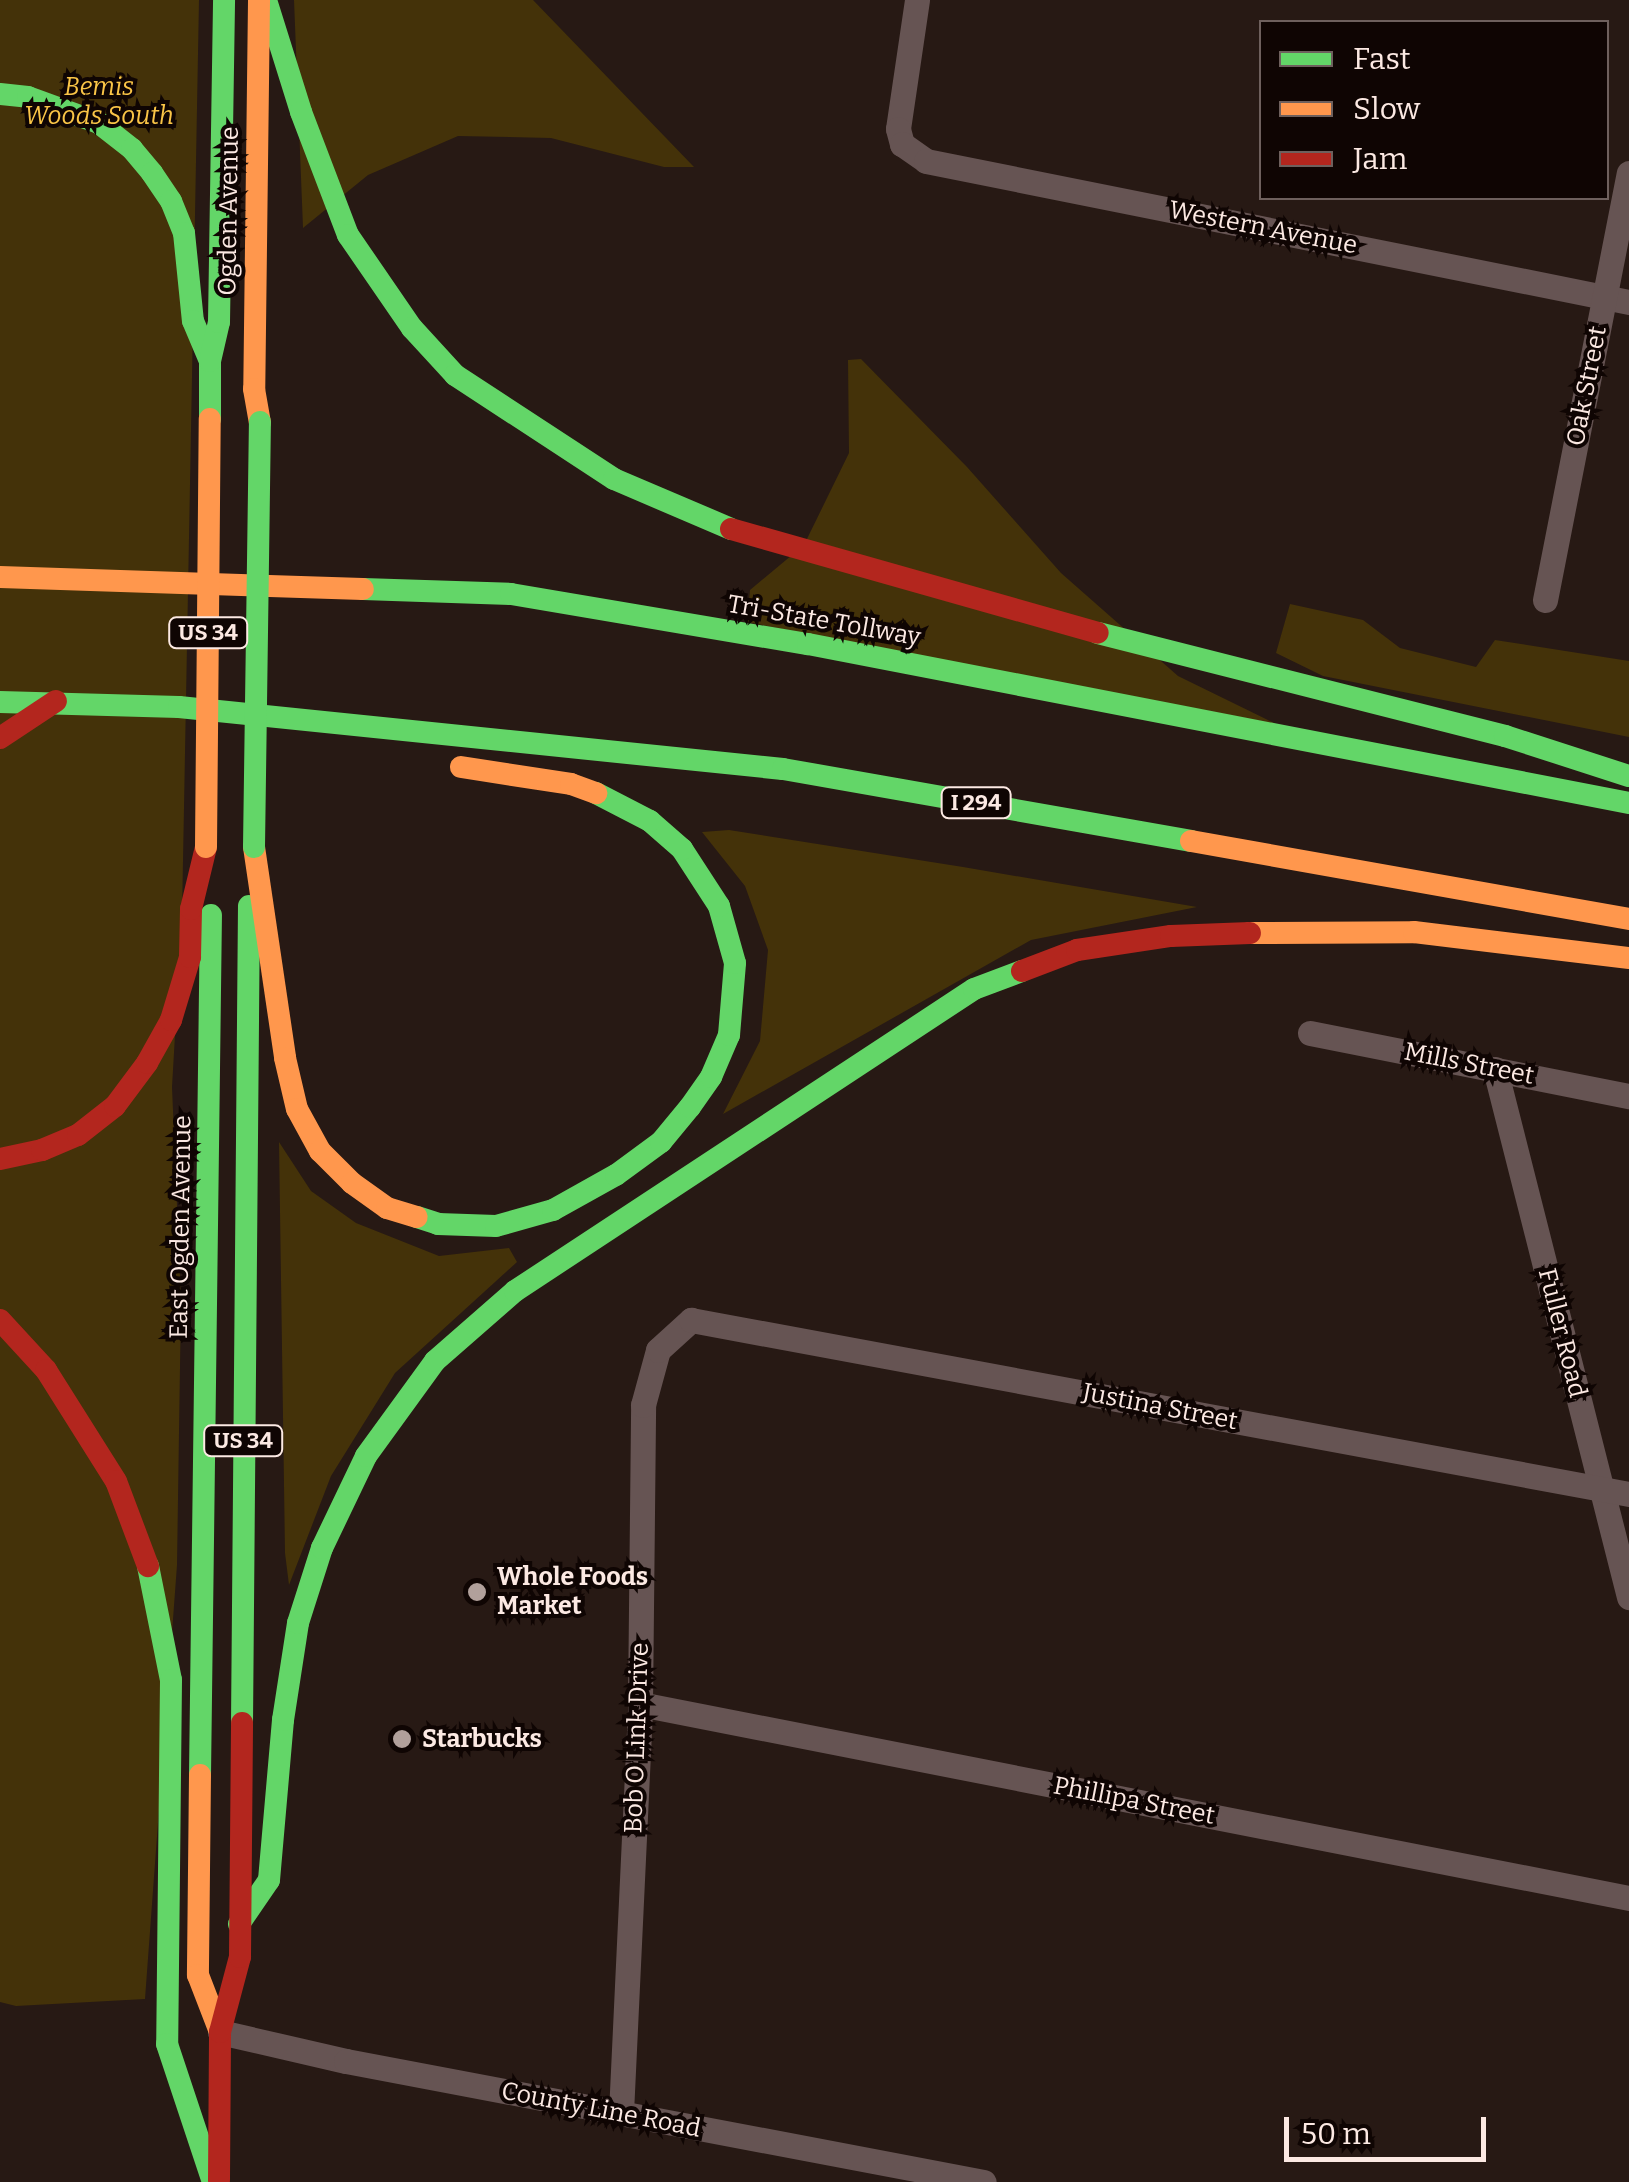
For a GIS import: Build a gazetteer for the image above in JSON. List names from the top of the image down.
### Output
{
  "streets": {
    "main road": [
      "Ogden Avenue",
      "Tri-State Tollway",
      "US 34",
      "I 294",
      "East Ogden Avenue"
    ],
    "street": [
      "Western Avenue",
      "Oak Street",
      "Mills Street",
      "Fuller Road",
      "Justina Street",
      "Bob O Link Drive",
      "Phillipa Street",
      "County Line Road"
    ]
  },
  "crossings": [
    ["Ogden Avenue", "East Ogden Avenue"],
    ["Western Avenue", "Oak Street"],
    ["Mills Street", "Fuller Road"],
    ["East Ogden Avenue", "County Line Road"],
    ["Fuller Road", "Justina Street"],
    ["Justina Street", "Bob O Link Drive"],
    ["Bob O Link Drive", "Phillipa Street"],
    ["Bob O Link Drive", "County Line Road"]
  ],
  "parks": ["Bemis Woods South"],
  "places": ["Whole Foods Market", "Starbucks"],
  "legend": ["Fast", "Slow", "Jam"],
  "scale_bar": "50 m"
}
